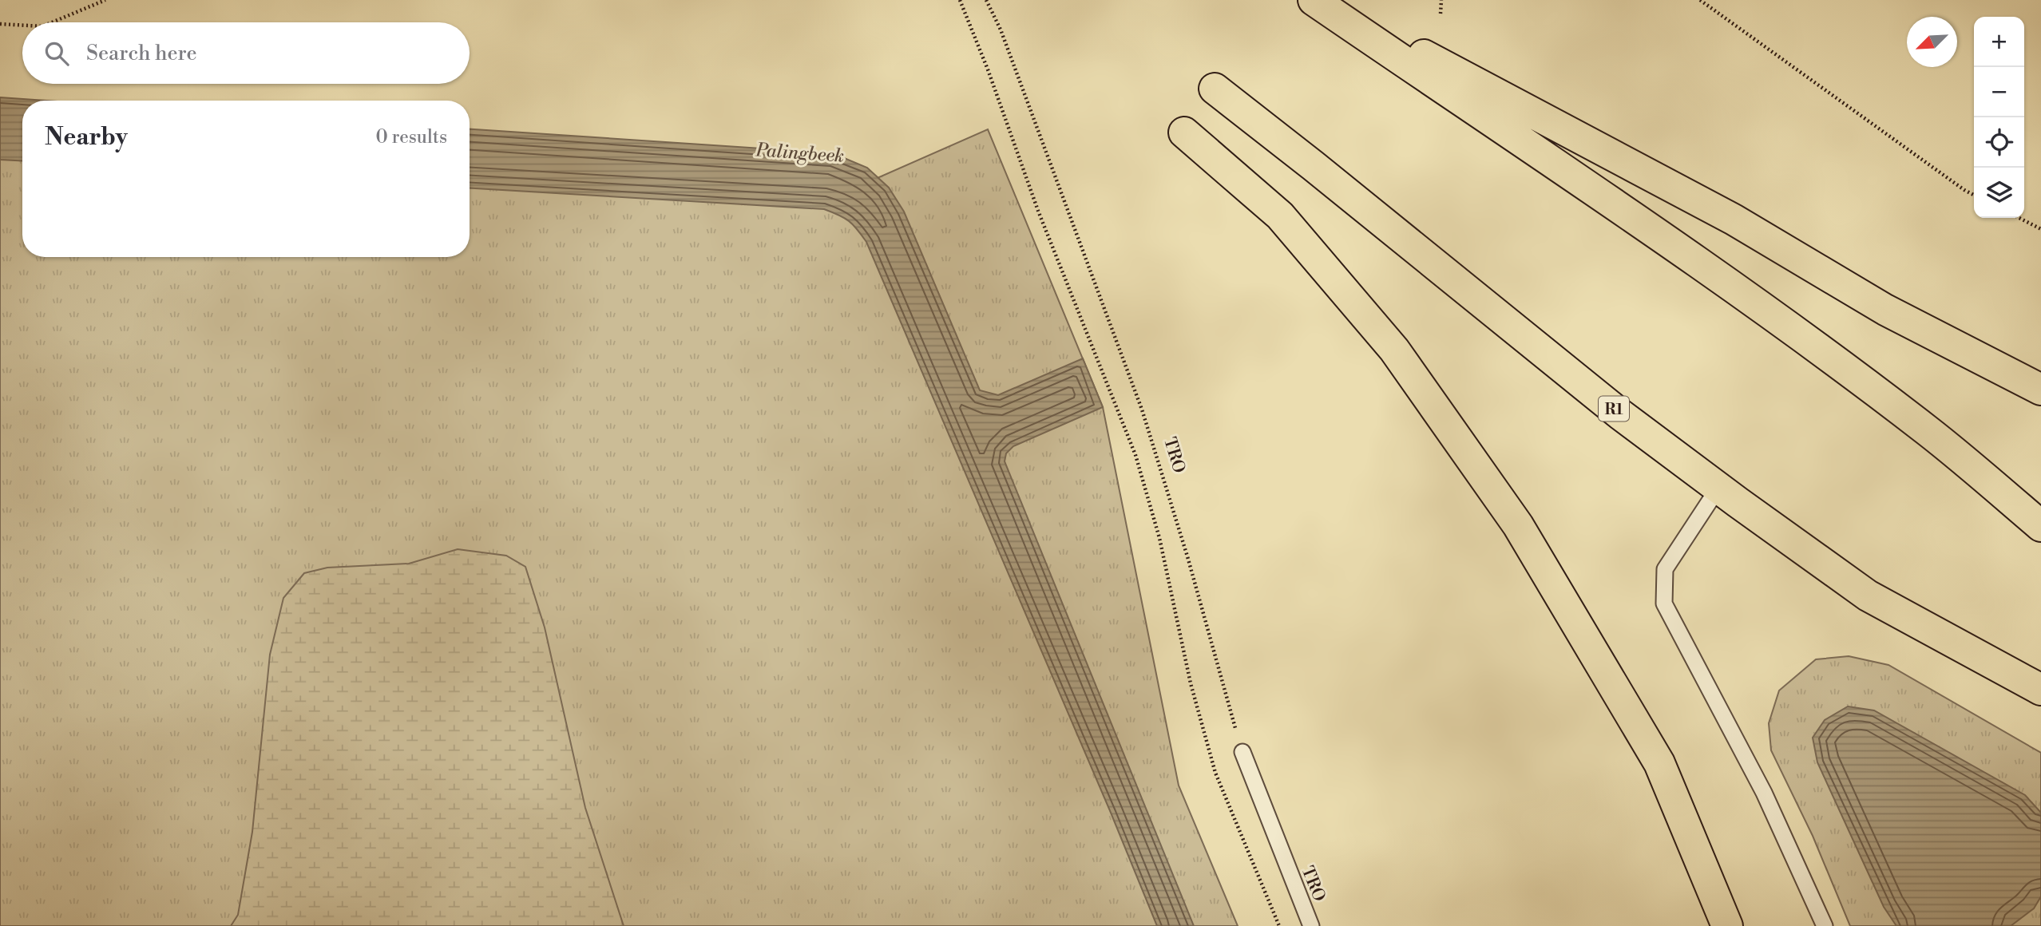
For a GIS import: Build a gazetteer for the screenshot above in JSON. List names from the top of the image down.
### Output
{
  "streets": {
    "highway": ["R1"],
    "lane": ["TRO"]
  },
  "water": ["Palingbeek"],
  "north": "bottom left",
  "page": {
    "map_buttons": ["+", "−"],
    "search": "Search here",
    "heading": ["Nearby", "0 results"]
  }
}
